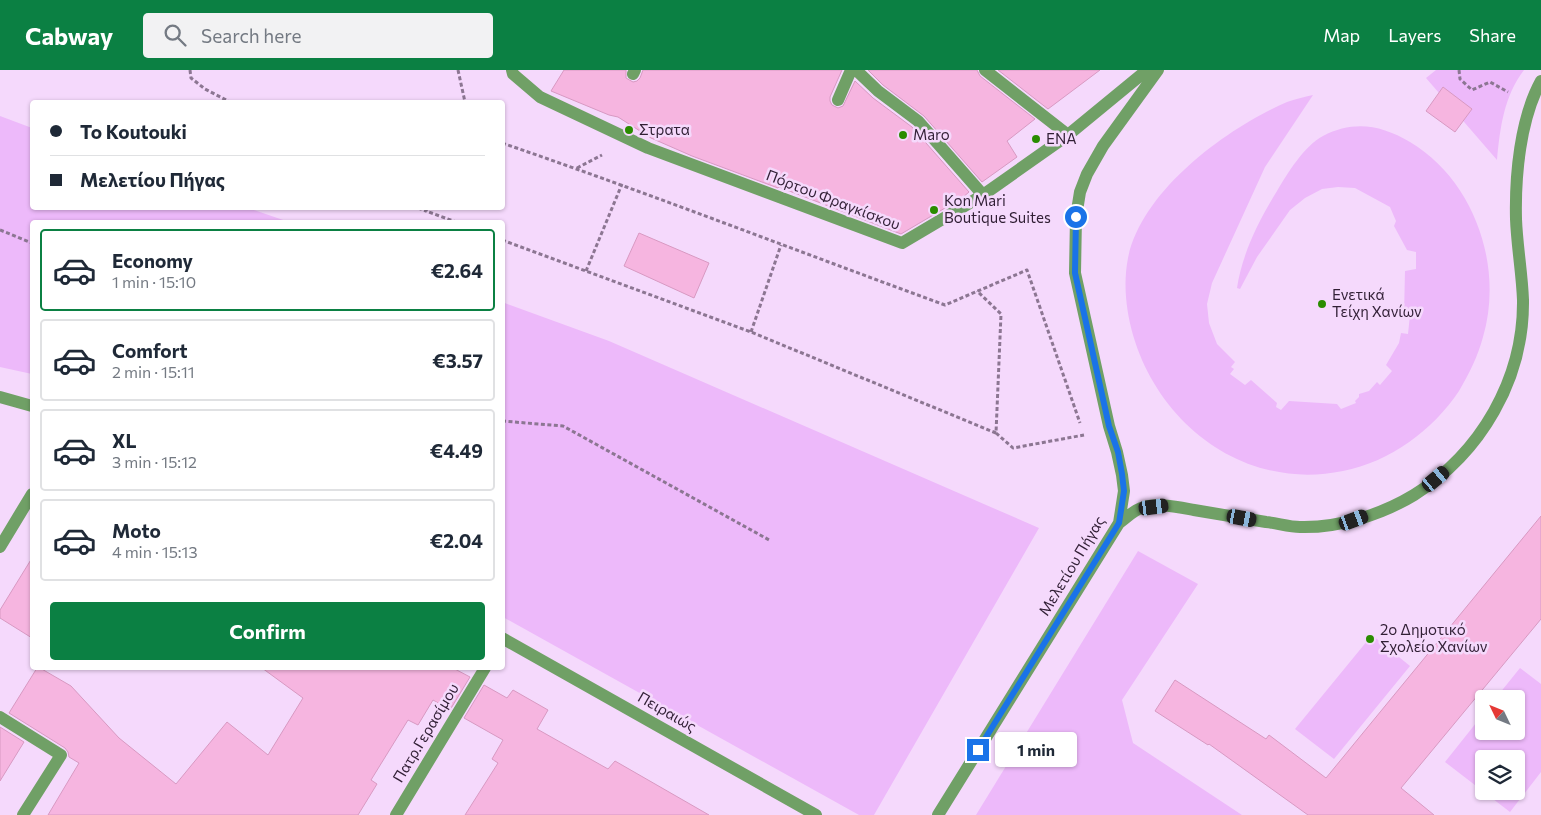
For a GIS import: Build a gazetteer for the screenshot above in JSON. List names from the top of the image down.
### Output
{
  "streets": {
    "street": [
      "Πόρτου Φραγκίσκου",
      "Μελετίου Πήγας",
      "Πειραιώς",
      "Πατρ.Γερασίμου"
    ]
  },
  "places": [
    "Στρατα",
    "Maro",
    "ENA",
    "Kon Mari Boutique Suites",
    "Ενετικά Τείχη Χανίων",
    "2ο Δημοτικό Σχολείο Χανίων"
  ],
  "north": "top left",
  "page": {
    "header": "Cabway",
    "search": "Search here",
    "nav": ["Map", "Layers", "Share"],
    "banner": ["To Koutouki", "Μελετίου Πήγας"],
    "list": [
      {
        "name": "Economy",
        "note": "1 min · 15:10",
        "value": "€2.64"
      },
      {
        "name": "Comfort",
        "note": "2 min · 15:11",
        "value": "€3.57"
      },
      {
        "name": "XL",
        "note": "3 min · 15:12",
        "value": "€4.49"
      },
      {
        "name": "Moto",
        "note": "4 min · 15:13",
        "value": "€2.04"
      }
    ],
    "buttons": "Confirm",
    "bubble": "1 min"
  }
}
